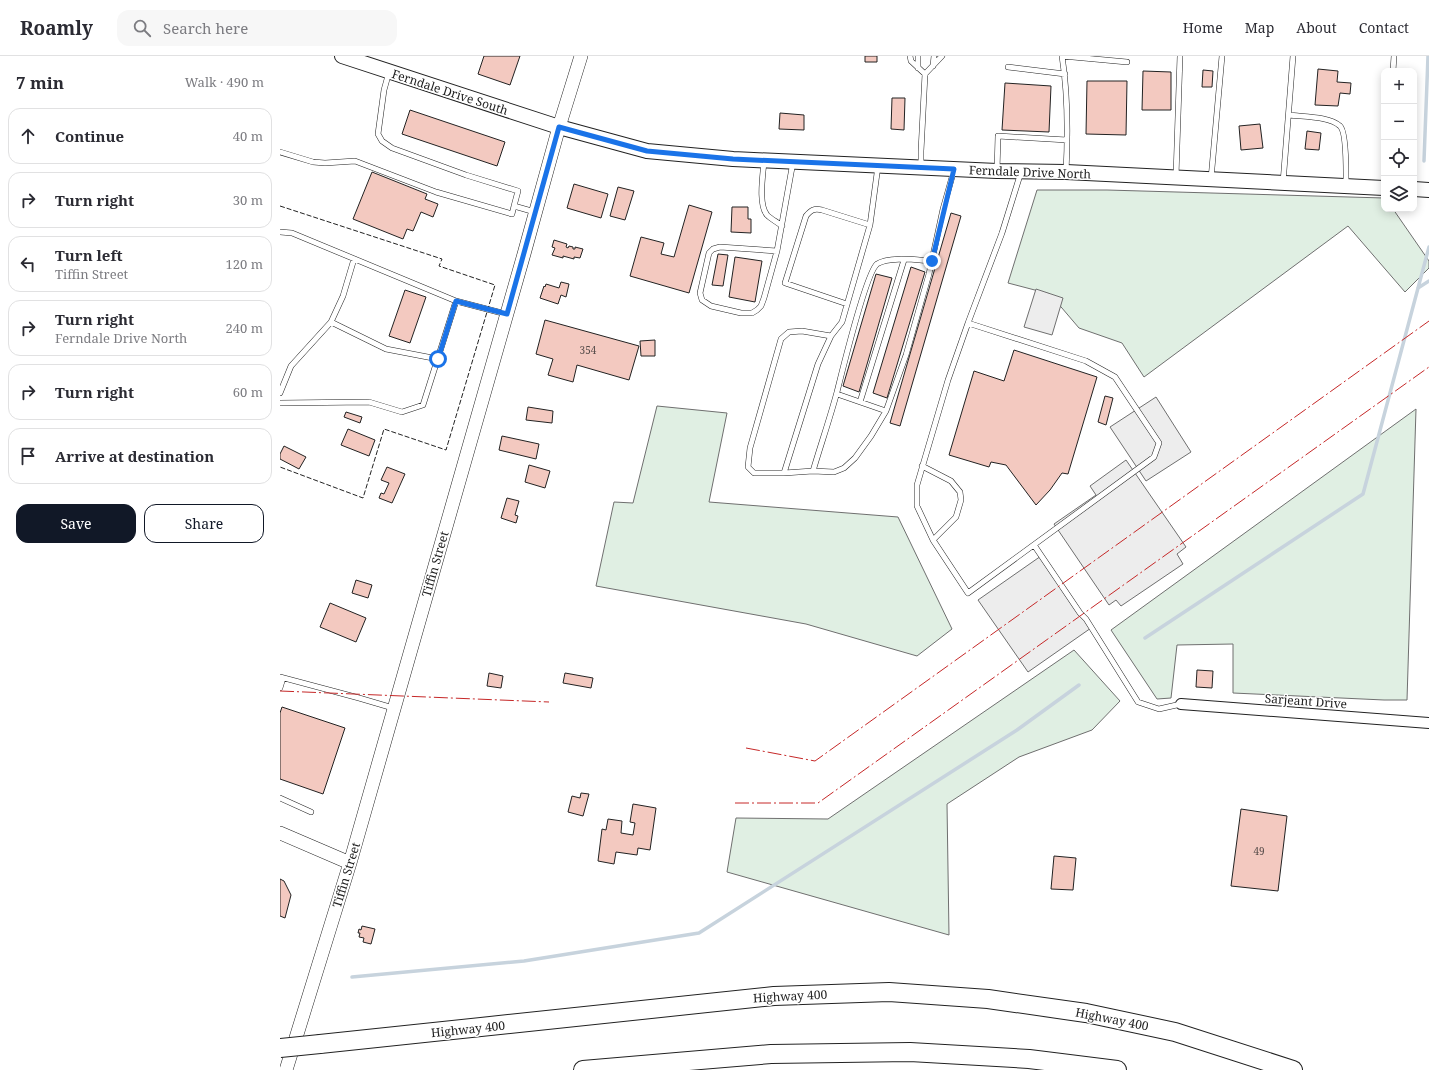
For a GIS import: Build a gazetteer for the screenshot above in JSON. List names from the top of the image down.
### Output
{
  "streets": {
    "highway": ["Highway 400"],
    "main road": ["Ferndale Drive South", "Ferndale Drive North"],
    "street": ["Tiffin Street", "Sarjeant Drive"]
  },
  "crossings": [
    ["Ferndale Drive South", "Ferndale Drive North"],
    ["Ferndale Drive South", "Tiffin Street"],
    ["Ferndale Drive North", "Tiffin Street"]
  ],
  "house_numbers": ["354", "49"],
  "page": {
    "header": "Roamly",
    "search": "Search here",
    "nav": [
      "Home",
      "Map",
      "About",
      "Contact"
    ],
    "heading": ["7 min", "Walk · 490 m"],
    "map_buttons": ["+", "−"],
    "list": [
      ["Continue", "40 m"],
      ["Turn right", "30 m"],
      ["Turn left", "Tiffin Street", "120 m"],
      ["Turn right", "Ferndale Drive North", "240 m"],
      ["Turn right", "60 m"],
      "Arrive at destination"
    ],
    "buttons": ["Save", "Share"]
  }
}
